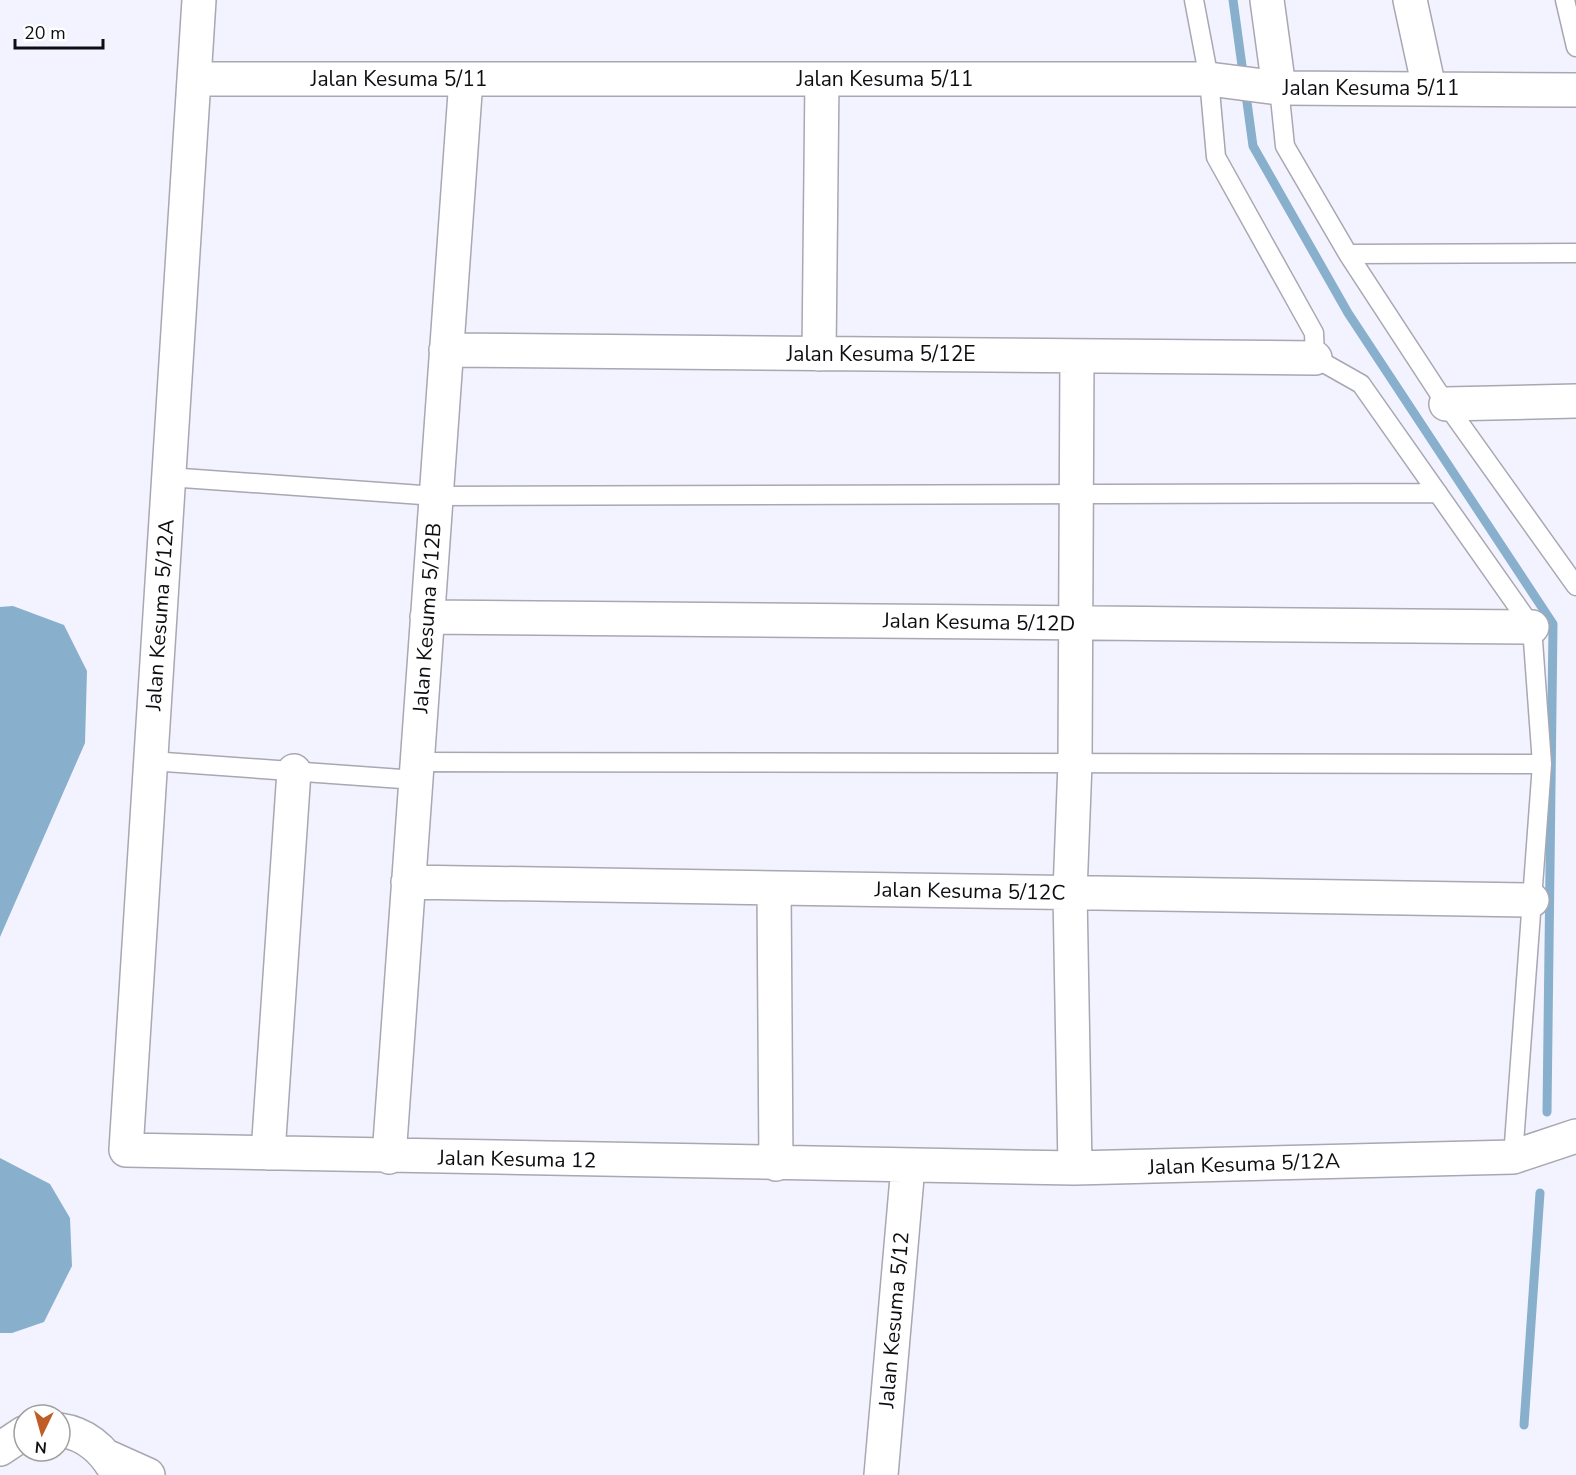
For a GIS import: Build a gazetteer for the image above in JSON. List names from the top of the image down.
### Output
{
  "streets": {
    "street": [
      "Jalan Kesuma 5/11",
      "Jalan Kesuma 5/12E",
      "Jalan Kesuma 5/12A",
      "Jalan Kesuma 5/12B",
      "Jalan Kesuma 5/12D",
      "Jalan Kesuma 5/12C",
      "Jalan Kesuma 12",
      "Jalan Kesuma 5/12"
    ]
  },
  "crossings": [
    ["Jalan Kesuma 5/11", "Jalan Kesuma 5/12A"],
    ["Jalan Kesuma 5/11", "Jalan Kesuma 5/12B"],
    ["Jalan Kesuma 5/12E", "Jalan Kesuma 5/12B"],
    ["Jalan Kesuma 5/12A", "Jalan Kesuma 12"],
    ["Jalan Kesuma 5/12A", "Jalan Kesuma 5/12"],
    ["Jalan Kesuma 5/12B", "Jalan Kesuma 5/12D"],
    ["Jalan Kesuma 5/12B", "Jalan Kesuma 5/12C"],
    ["Jalan Kesuma 5/12B", "Jalan Kesuma 12"],
    ["Jalan Kesuma 12", "Jalan Kesuma 5/12"]
  ],
  "scale_bar": "20 m",
  "north": "bottom"
}
